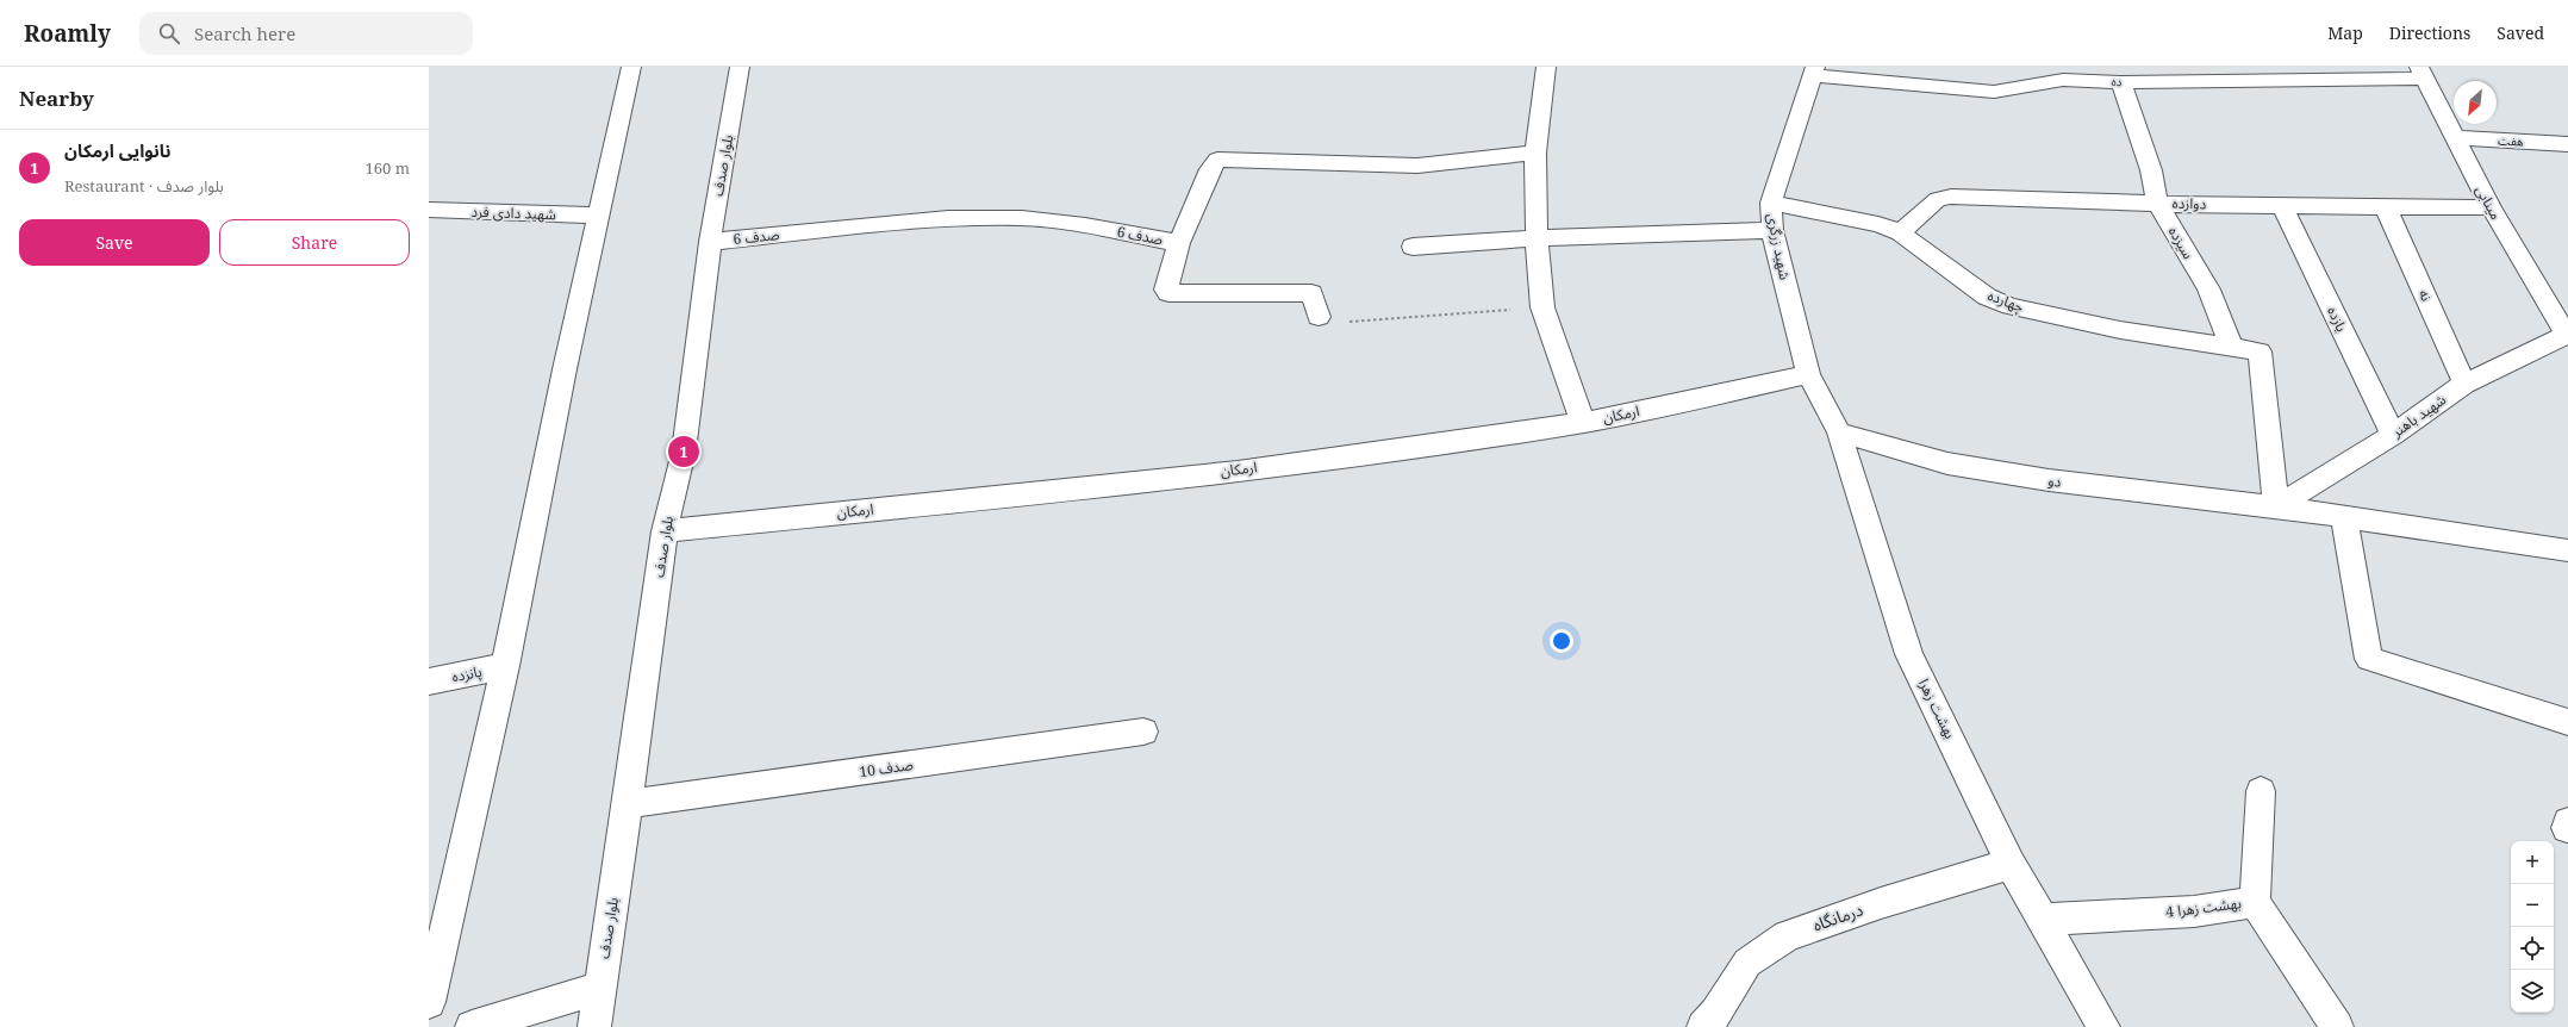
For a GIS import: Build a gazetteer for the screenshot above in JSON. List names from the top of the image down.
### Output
{
  "streets": {
    "street": [
      "ده",
      "هفت",
      "بلوار صدف",
      "مینابی",
      "دوازده",
      "شهید دادی فرد",
      "صدف 6",
      "سیزده",
      "شهید زرگری",
      "نه",
      "چهارده",
      "یازده",
      "ارمکان",
      "شهید باهنر",
      "دو",
      "پانزده",
      "بهشت زهرا",
      "صدف 10",
      "بهشت زهرا 4",
      "درمانگاه"
    ]
  },
  "crossings": [
    ["ده", "مینابی"],
    ["ده", "سیزده"],
    ["ده", "شهید زرگری"],
    ["هفت", "مینابی"],
    ["بلوار صدف", "صدف 6"],
    ["بلوار صدف", "ارمکان"],
    ["بلوار صدف", "صدف 10"],
    ["مینابی", "دوازده"],
    ["مینابی", "شهید باهنر"],
    ["دوازده", "سیزده"],
    ["دوازده", "نه"],
    ["دوازده", "چهارده"],
    ["دوازده", "یازده"],
    ["سیزده", "چهارده"],
    ["شهید زرگری", "چهارده"],
    ["شهید زرگری", "ارمکان"],
    ["شهید زرگری", "بهشت زهرا"],
    ["نه", "شهید باهنر"],
    ["چهارده", "شهید باهنر"],
    ["چهارده", "دو"],
    ["یازده", "شهید باهنر"],
    ["ارمکان", "بهشت زهرا"],
    ["شهید باهنر", "دو"],
    ["دو", "بهشت زهرا"],
    ["بهشت زهرا", "بهشت زهرا 4"],
    ["بهشت زهرا", "درمانگاه"]
  ],
  "north": "bottom left",
  "page": {
    "header": "Roamly",
    "search": "Search here",
    "nav": ["Map", "Directions", "Saved"],
    "heading": "Nearby",
    "list": [
      {
        "mark": "1",
        "name": "نانوایی ارمکان",
        "note": "Restaurant · بلوار صدف",
        "value": "160 m"
      }
    ],
    "buttons": ["Save", "Share"],
    "pins": "1",
    "map_buttons": ["+", "−"]
  }
}
